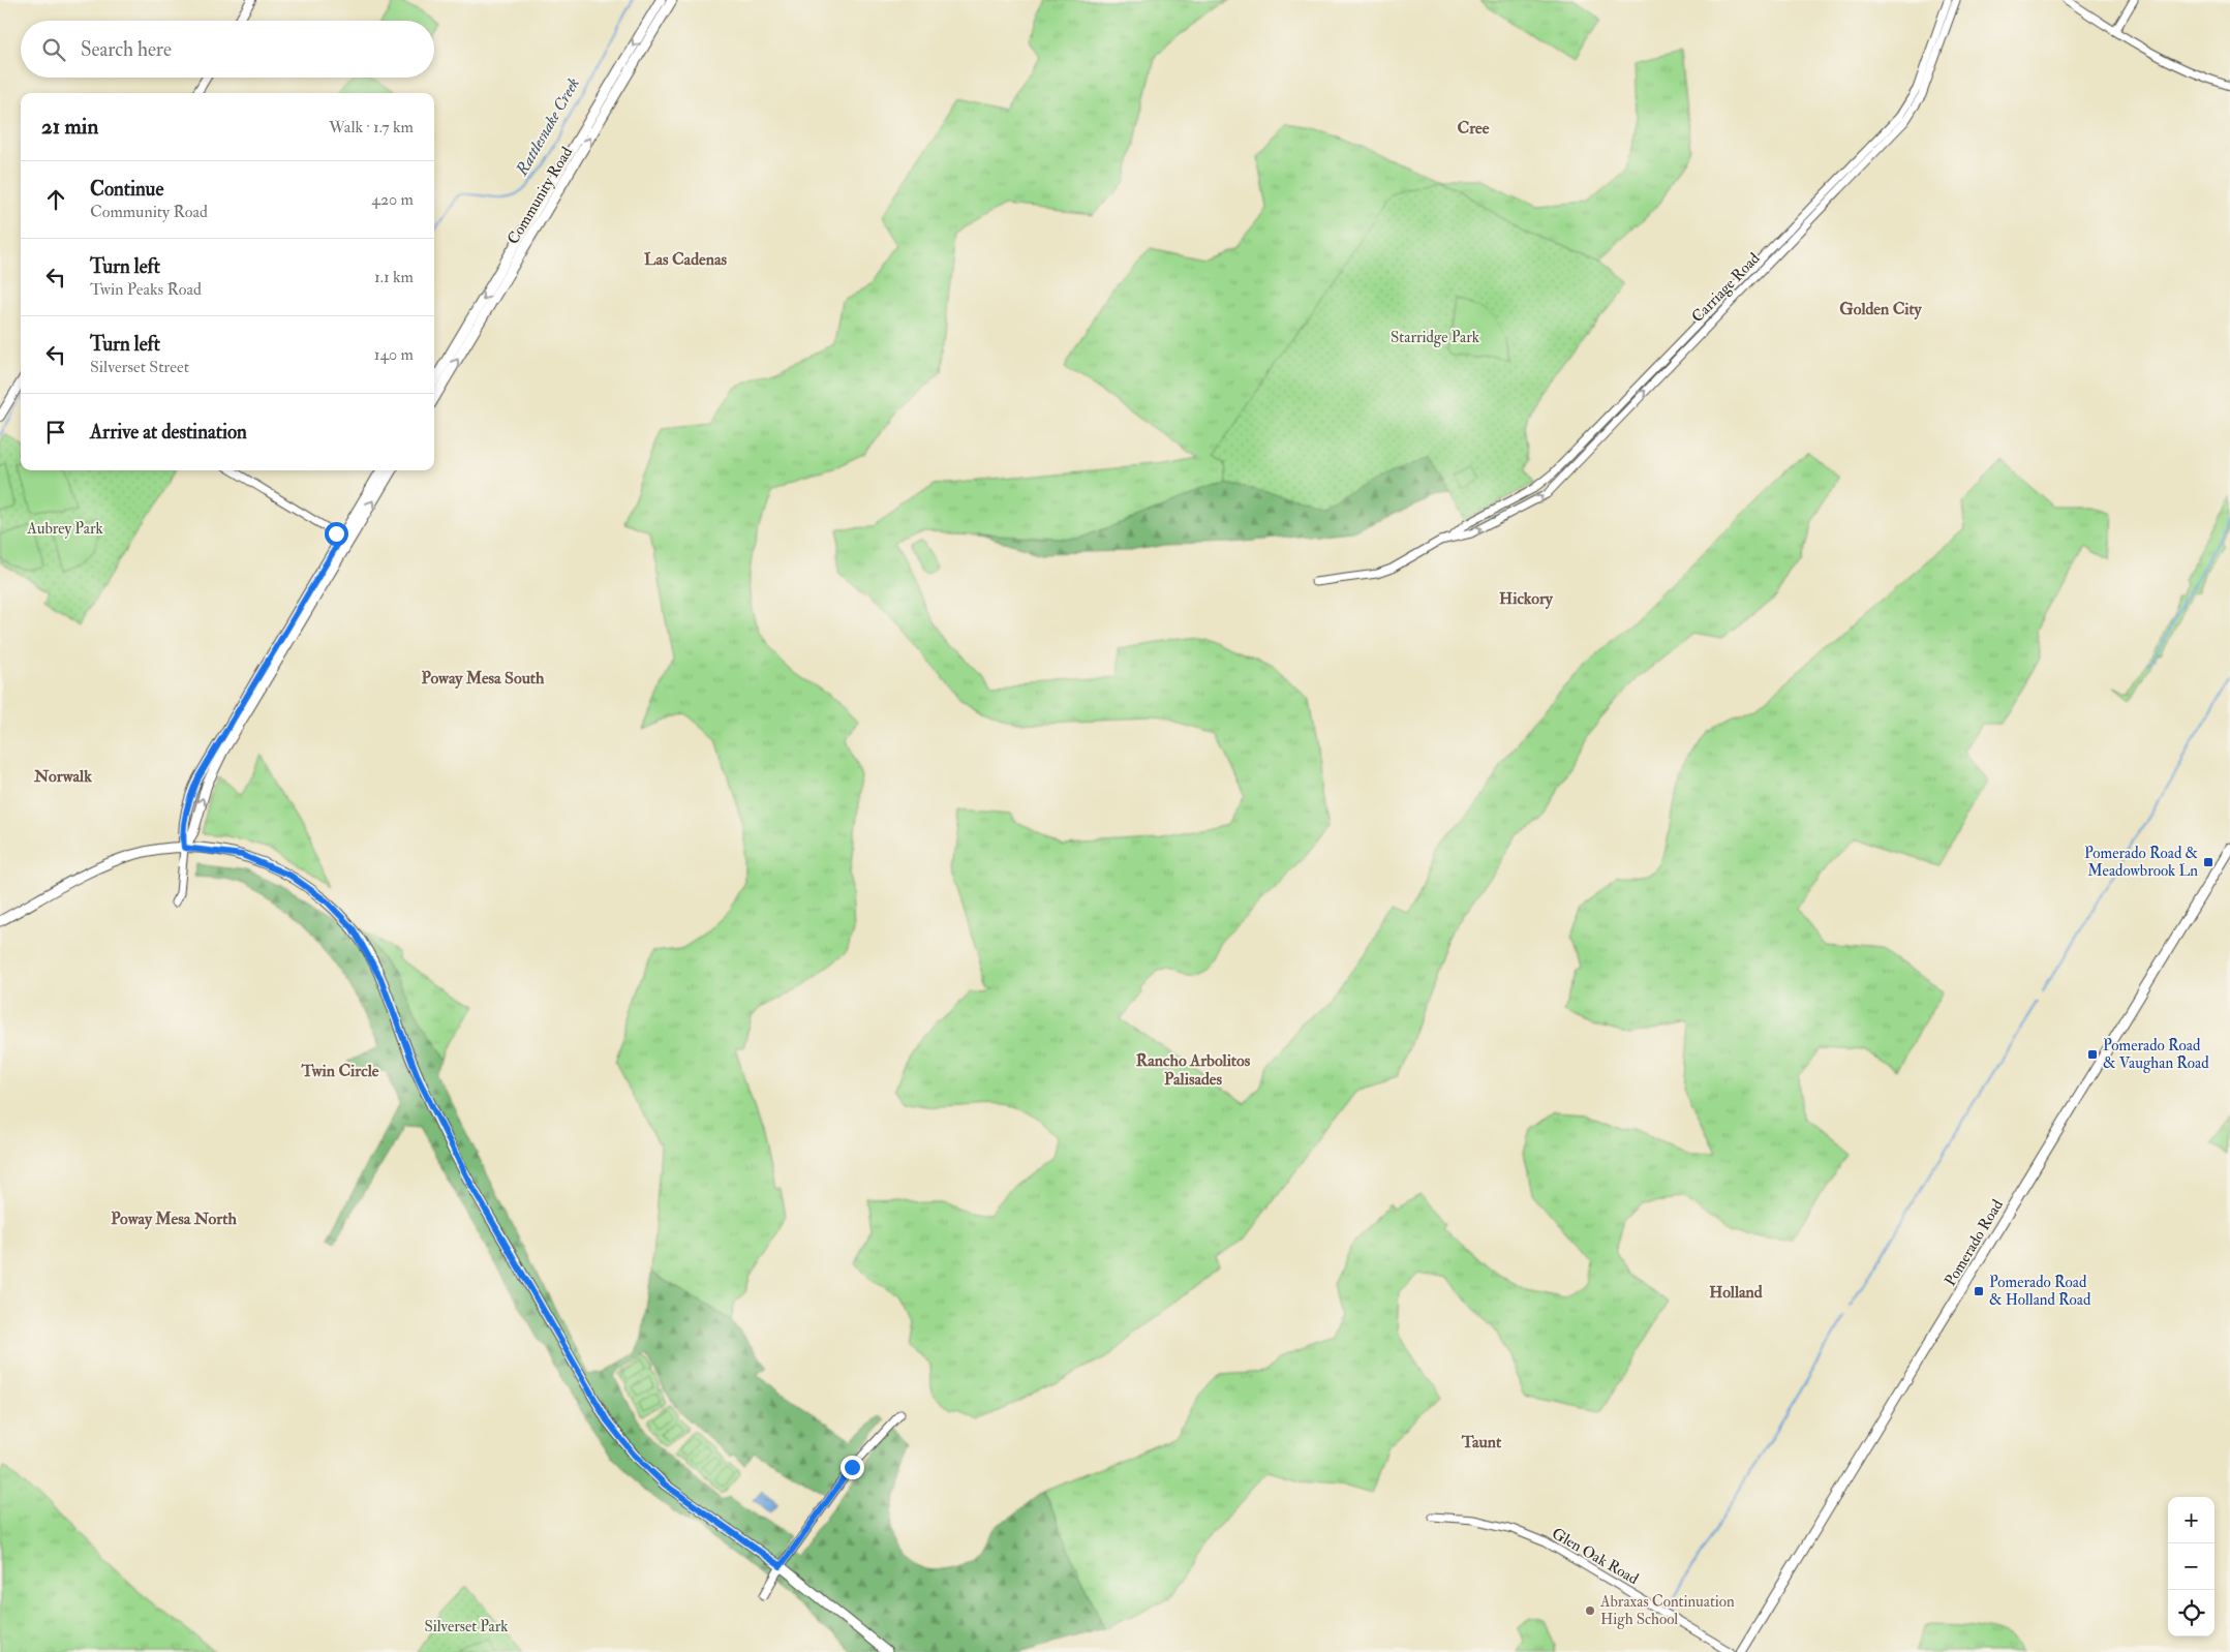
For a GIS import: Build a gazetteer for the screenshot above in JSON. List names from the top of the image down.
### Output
{
  "streets": {
    "main road": ["Community Road", "Pomerado Road"],
    "street": ["Carriage Road", "Glen Oak Road"]
  },
  "districts": [
    "Cree",
    "Las Cadenas",
    "Golden City",
    "Hickory",
    "Poway Mesa South",
    "Norwalk",
    "Rancho Arbolitos Palisades",
    "Twin Circle",
    "Poway Mesa North",
    "Holland",
    "Taunt"
  ],
  "water": ["Rattlesnake Creek"],
  "parks": ["Starridge Park", "Aubrey Park", "Silverset Park"],
  "places": {
    "transit": ["Pomerado Road & Meadowbrook Ln", "Pomerado Road & Vaughan Road", "Pomerado Road & Holland Road"],
    "other": ["Abraxas Continuation High School"]
  },
  "page": {
    "search": "Search here",
    "heading": ["21 min", "Walk · 1.7 km"],
    "list": [
      ["Continue", "Community Road", "420 m"],
      ["Turn left", "Twin Peaks Road", "1.1 km"],
      ["Turn left", "Silverset Street", "140 m"],
      "Arrive at destination"
    ],
    "map_buttons": ["+", "−"]
  }
}
